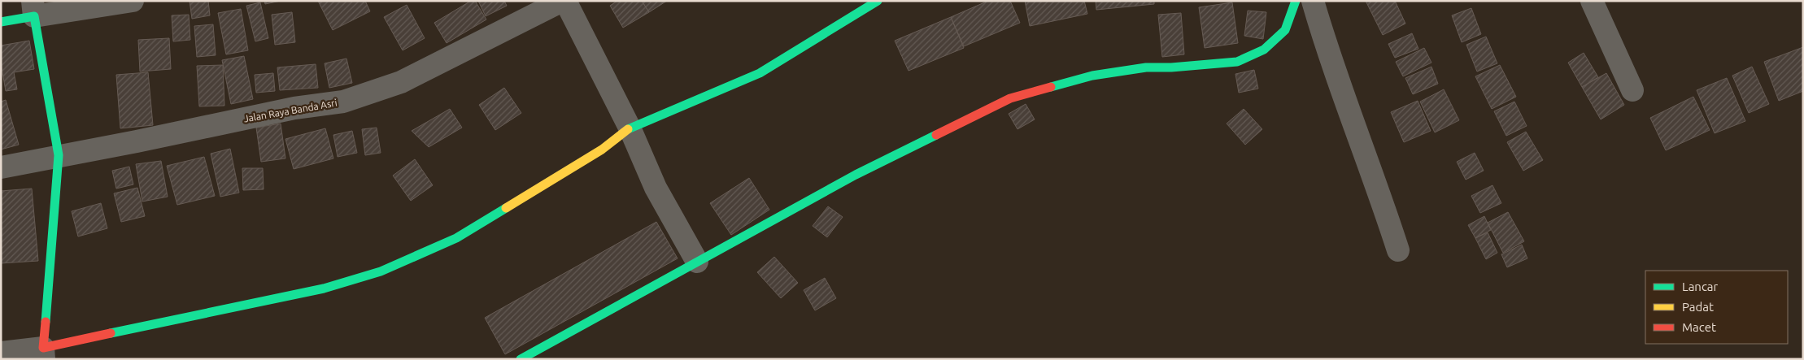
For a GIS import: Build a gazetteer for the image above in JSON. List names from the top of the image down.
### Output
{
  "streets": {
    "street": ["Jalan Raya Banda Asri"]
  },
  "legend": ["Lancar", "Padat", "Macet"]
}
